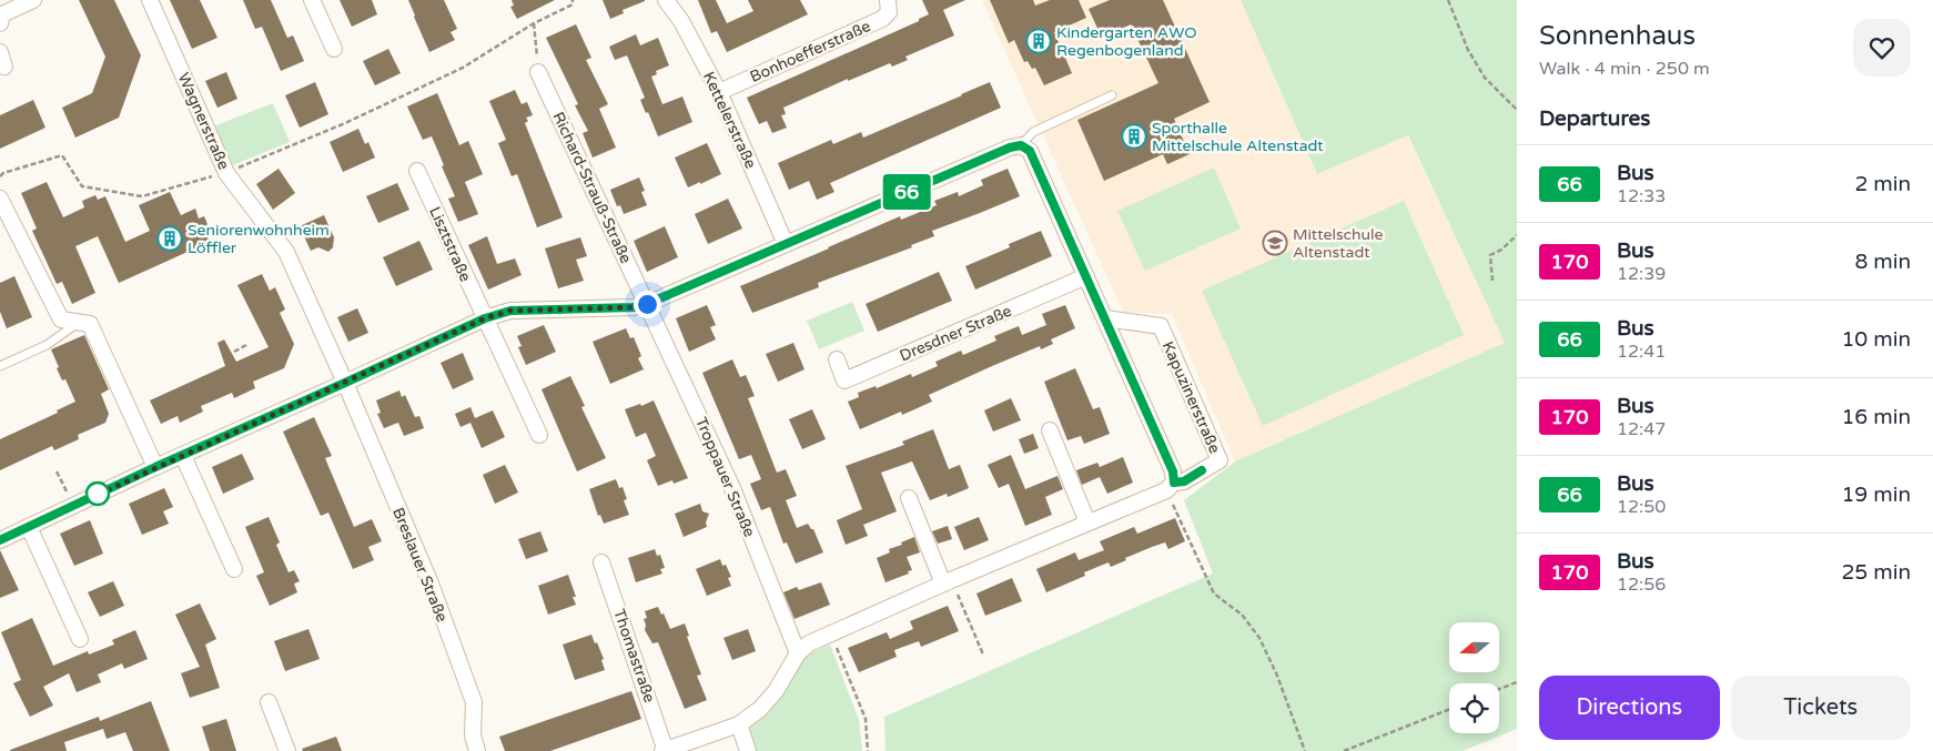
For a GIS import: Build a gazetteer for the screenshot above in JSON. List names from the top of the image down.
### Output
{
  "streets": {
    "street": [
      "Bonhoefferstraße",
      "Kettelerstraße",
      "Wagnerstraße",
      "Richard-Strauß-Straße",
      "Lisztstraße",
      "Dresdner Straße",
      "Kapuzinerstraße",
      "Troppauer Straße",
      "Breslauer Straße",
      "Thomastraße"
    ]
  },
  "crossings": [
    ["Bonhoefferstraße", "Kettelerstraße"],
    ["Wagnerstraße", "Breslauer Straße"],
    ["Richard-Strauß-Straße", "Troppauer Straße"]
  ],
  "places": {
    "building": ["Kindergarten AWO Regenbogenland", "Sporthalle Mittelschule Altenstadt", "Seniorenwohnheim Löffler"],
    "school or university": ["Mittelschule Altenstadt"]
  },
  "lines": ["bus line 66"],
  "north": "left",
  "page": {
    "on_map": "66",
    "heading": [
      ["Sonnenhaus", "Walk · 4 min · 250 m"],
      "Departures"
    ],
    "list": [
      {
        "mark": "66",
        "name": "Bus",
        "note": "12:33",
        "value": "2 min"
      },
      {
        "mark": "170",
        "name": "Bus",
        "note": "12:39",
        "value": "8 min"
      },
      {
        "mark": "66",
        "name": "Bus",
        "note": "12:41",
        "value": "10 min"
      },
      {
        "mark": "170",
        "name": "Bus",
        "note": "12:47",
        "value": "16 min"
      },
      {
        "mark": "66",
        "name": "Bus",
        "note": "12:50",
        "value": "19 min"
      },
      {
        "mark": "170",
        "name": "Bus",
        "note": "12:56",
        "value": "25 min"
      }
    ],
    "buttons": ["Directions", "Tickets"]
  }
}
